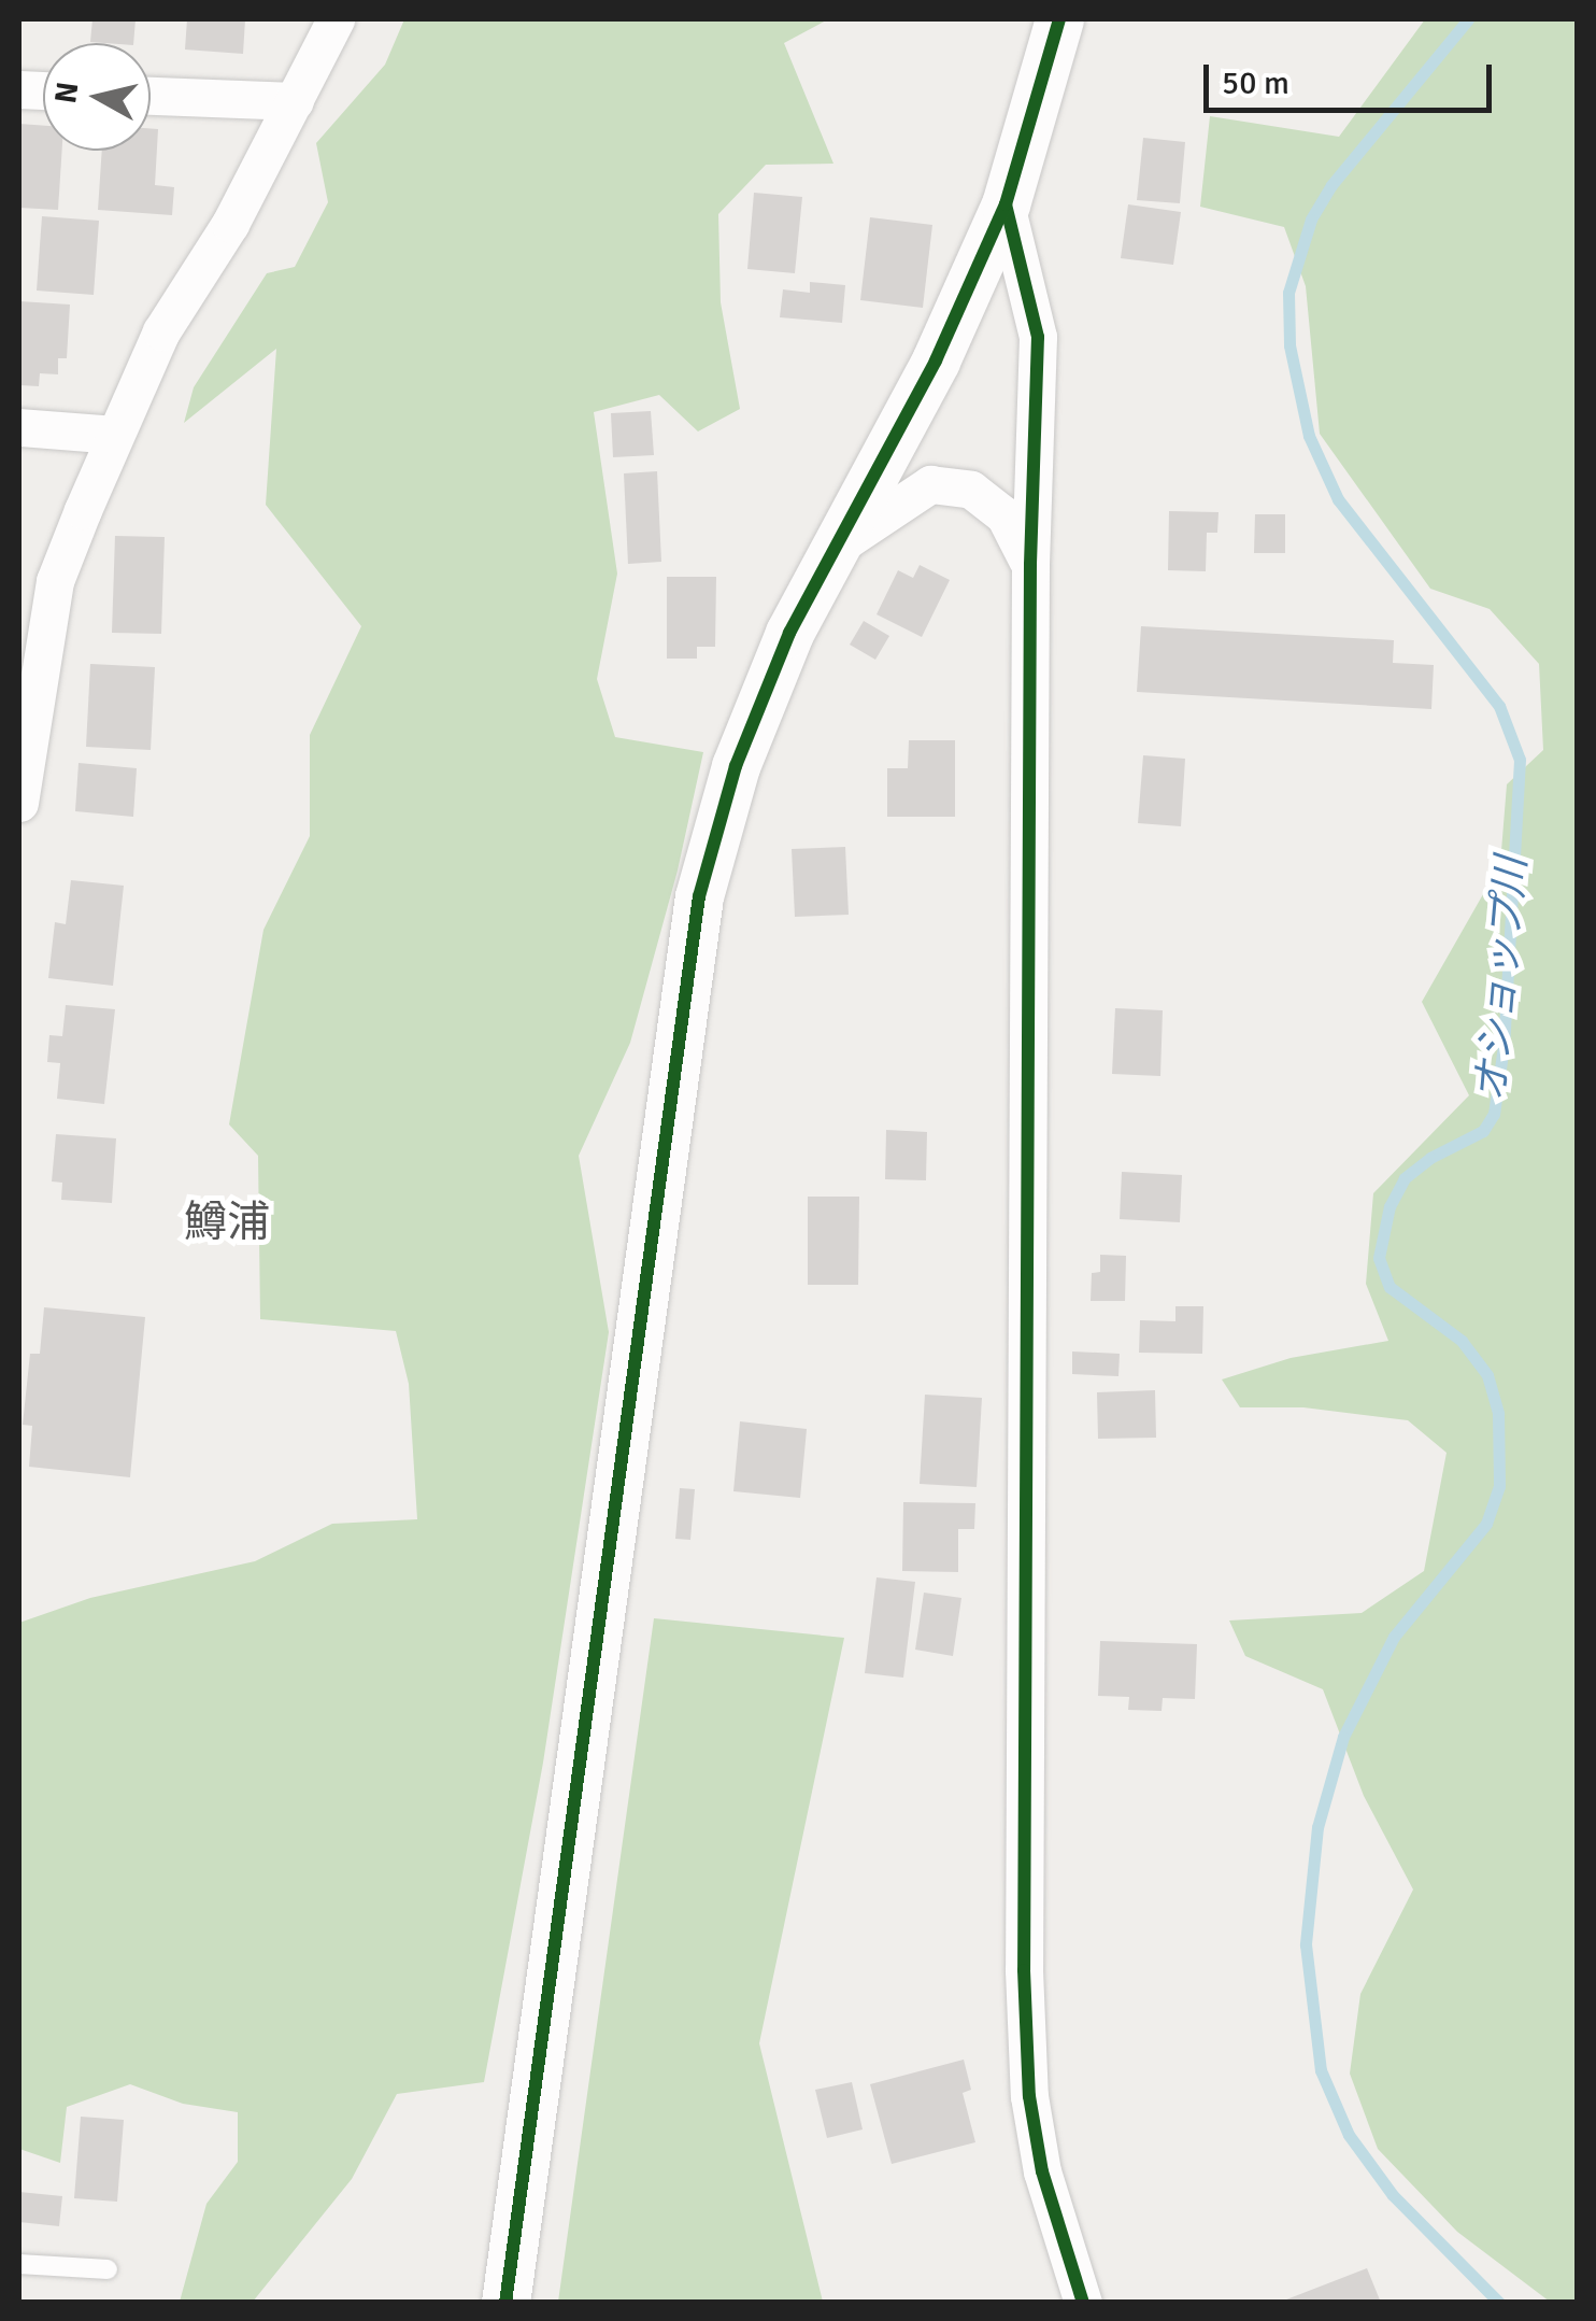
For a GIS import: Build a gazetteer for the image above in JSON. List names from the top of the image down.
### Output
{
  "districts": ["鱒浦"],
  "water": ["オショップ川"],
  "scale_bar": "50 m",
  "north": "left"
}
